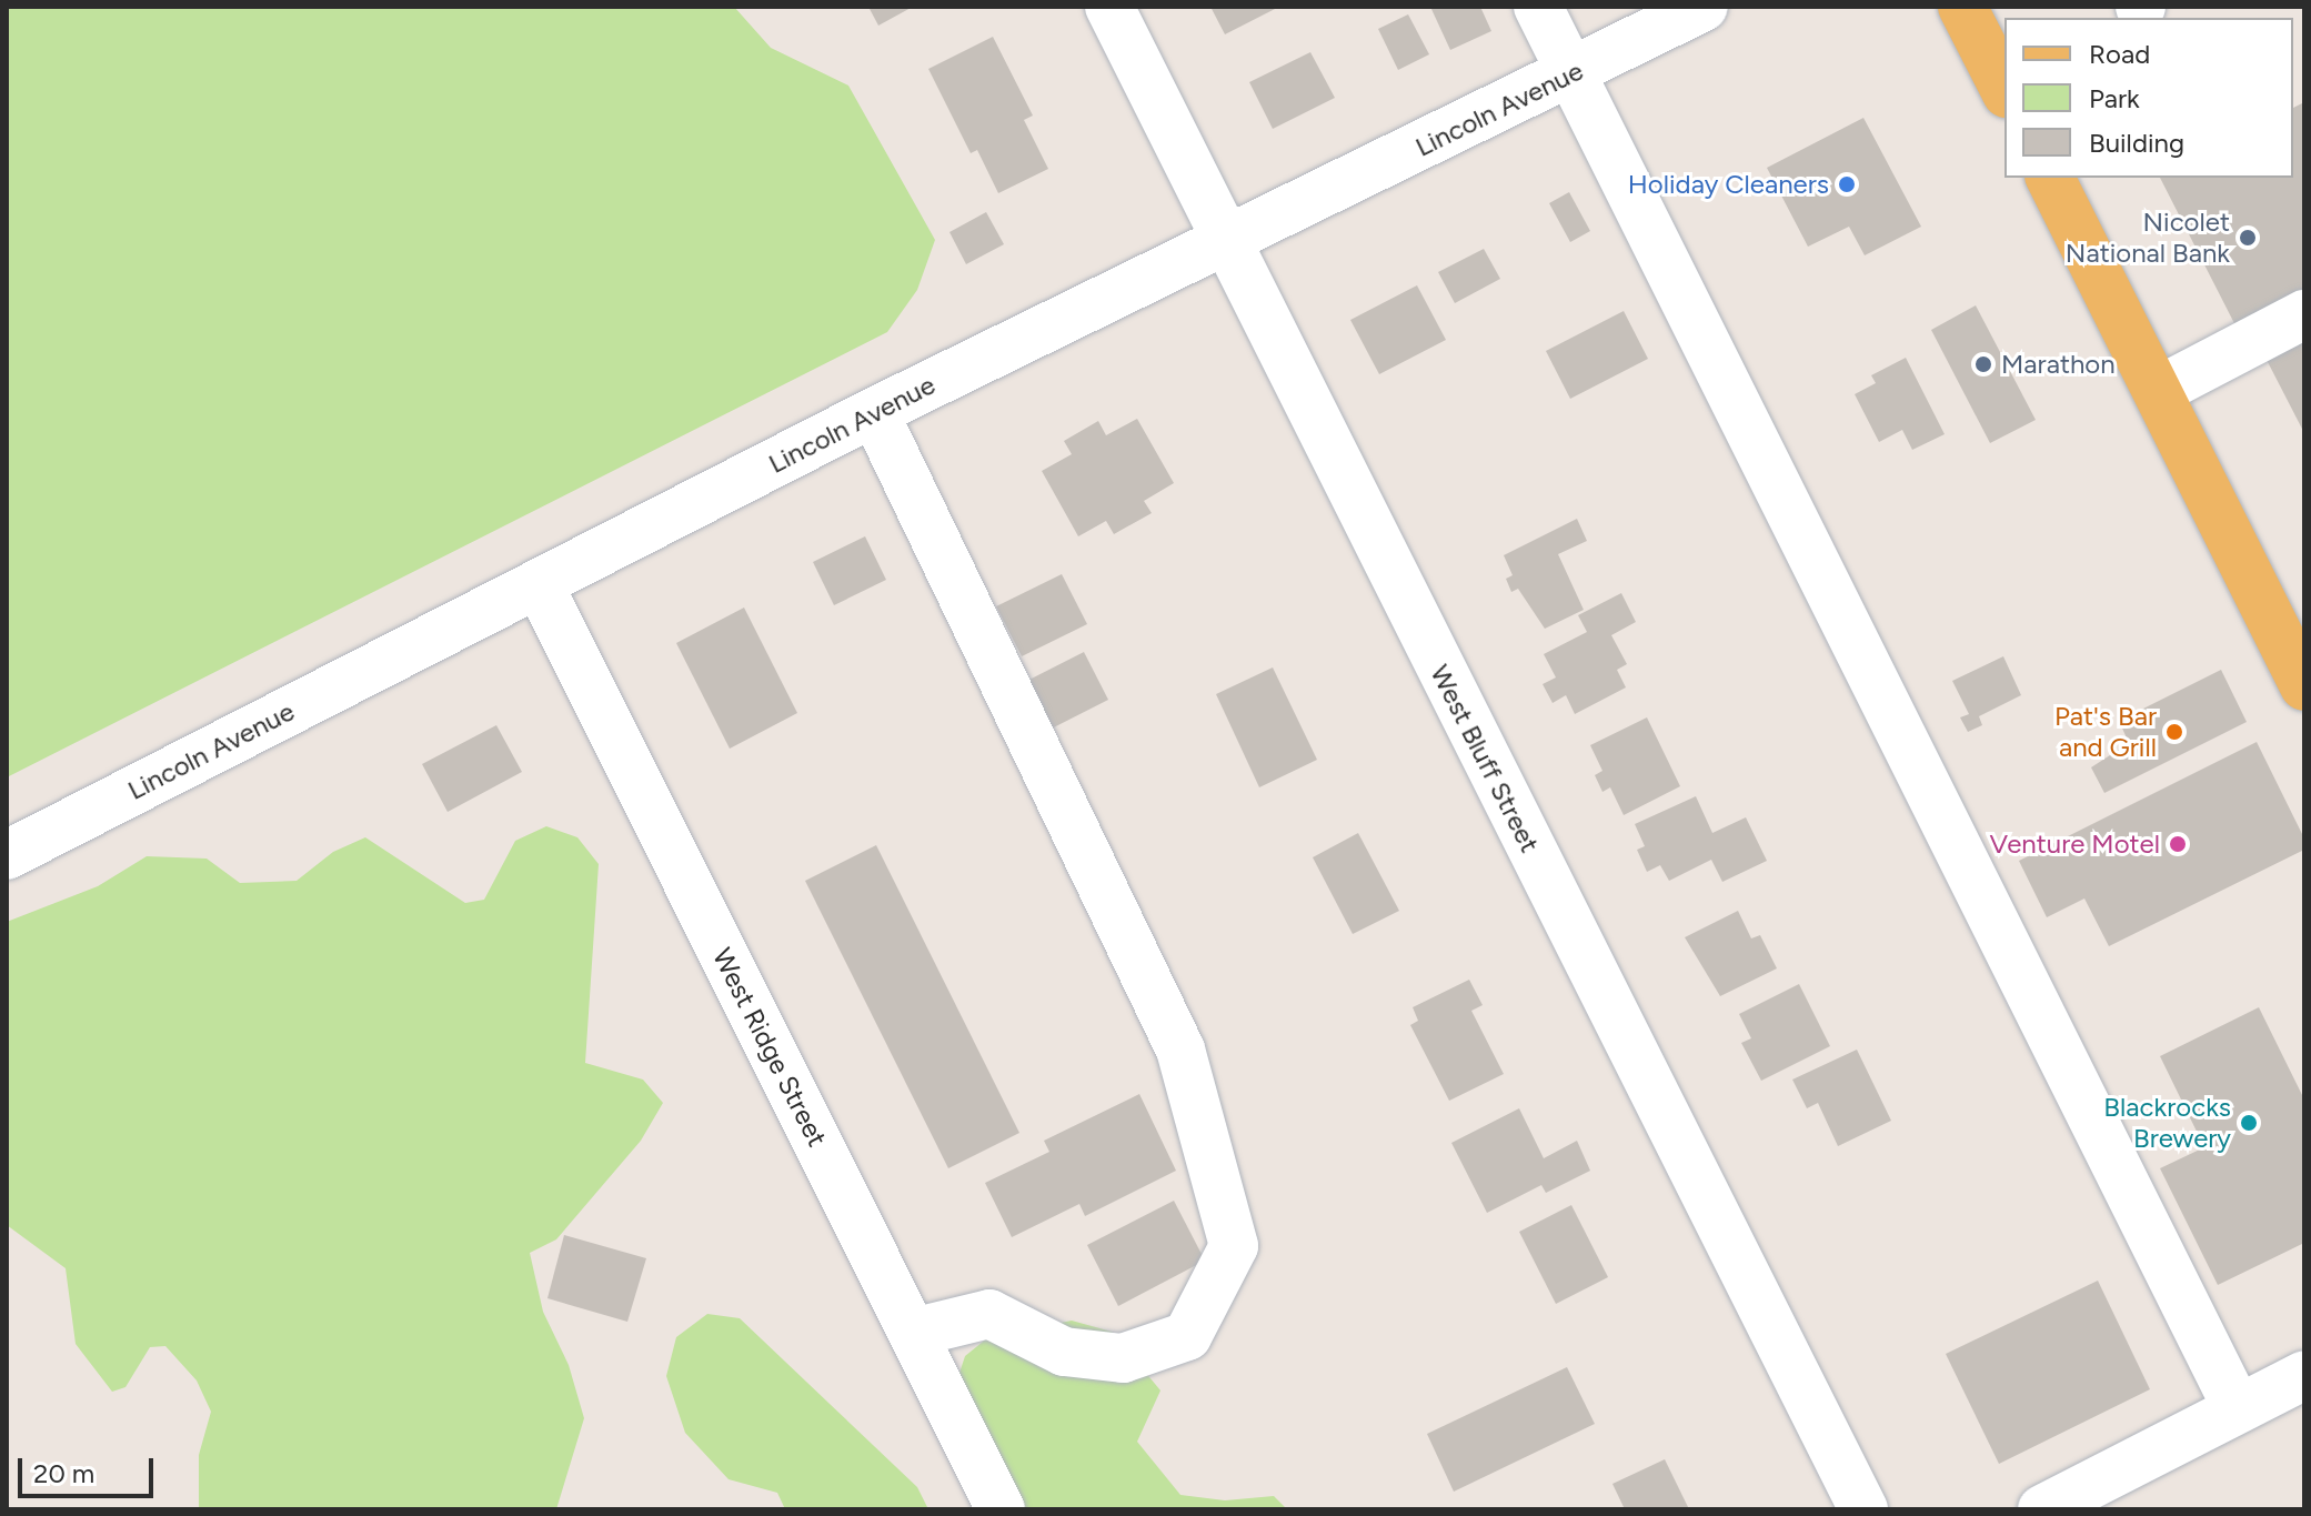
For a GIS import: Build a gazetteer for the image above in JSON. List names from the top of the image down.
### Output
{
  "streets": {
    "street": ["Lincoln Avenue", "West Bluff Street", "West Ridge Street"]
  },
  "crossings": [
    ["Lincoln Avenue", "West Bluff Street"],
    ["Lincoln Avenue", "West Ridge Street"]
  ],
  "places": [
    "Holiday Cleaners",
    "Nicolet National Bank",
    "Marathon",
    "Pat's Bar and Grill",
    "Venture Motel",
    "Blackrocks Brewery"
  ],
  "legend": ["Road", "Park", "Building"],
  "scale_bar": "20 m"
}
